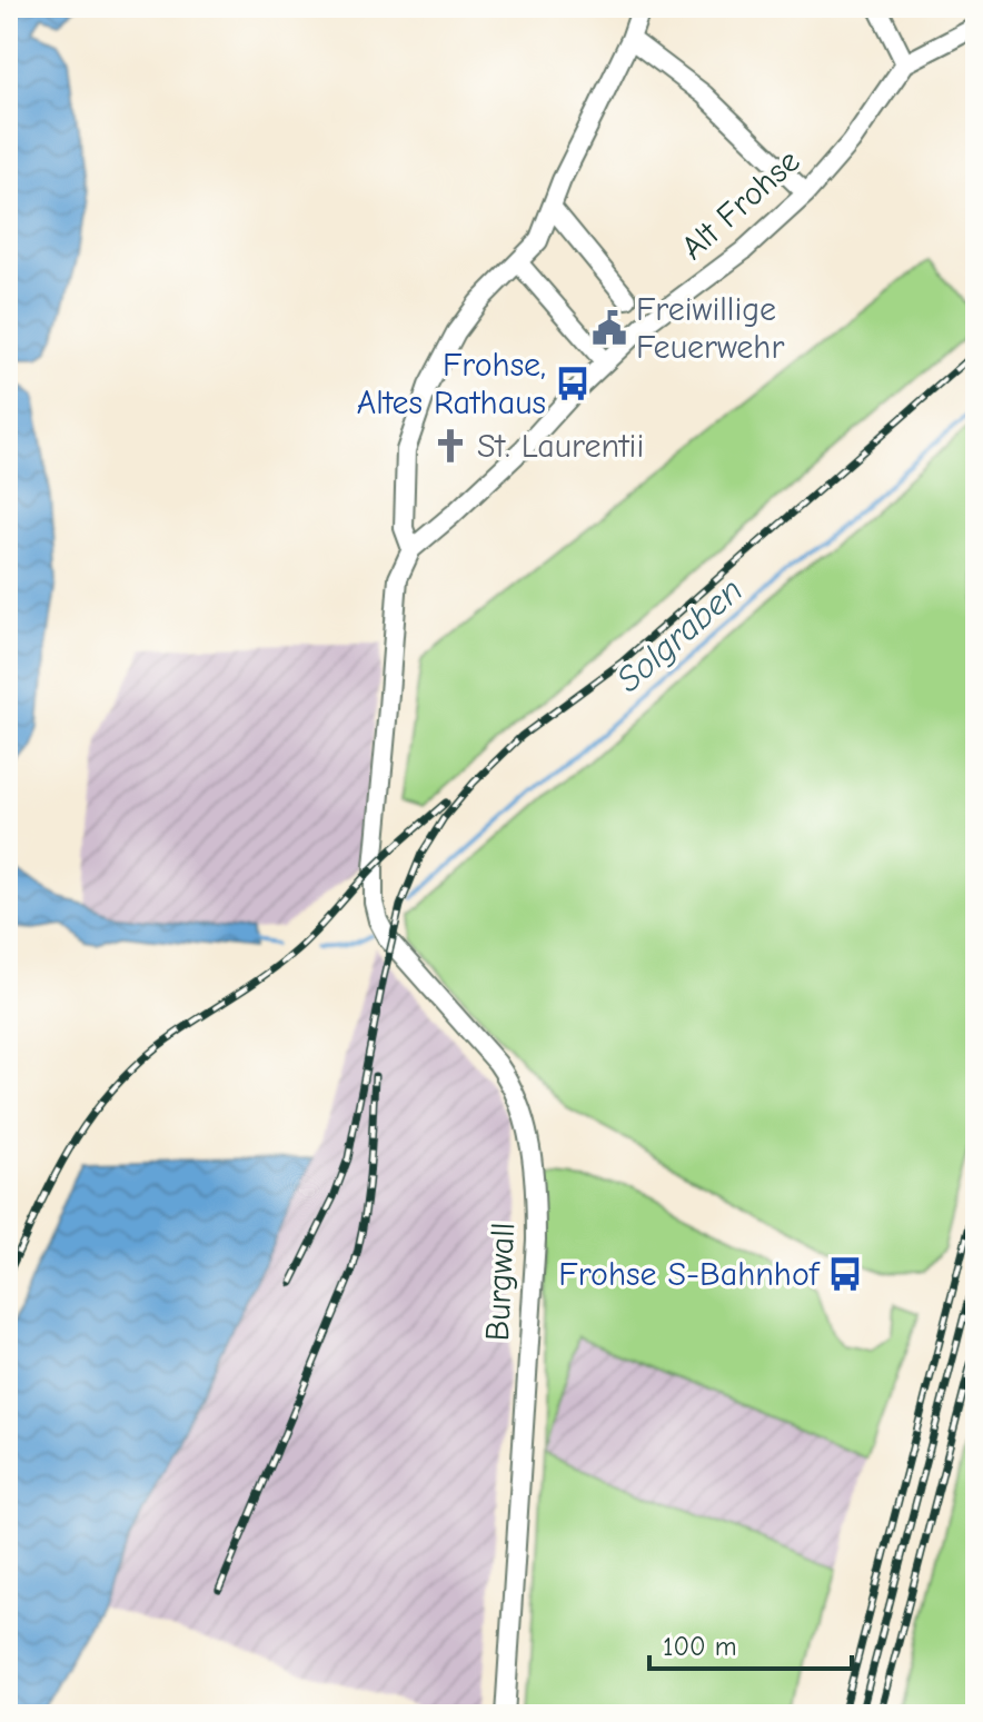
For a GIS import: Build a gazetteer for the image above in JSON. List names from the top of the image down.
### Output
{
  "streets": {
    "street": ["Alt Frohse", "Burgwall"]
  },
  "crossings": [
    ["Alt Frohse", "Burgwall"]
  ],
  "water": ["Solgraben"],
  "places": {
    "public building": ["Freiwillige Feuerwehr"],
    "bus stop": ["Frohse, Altes Rathaus", "Frohse S-Bahnhof"],
    "church": ["St. Laurentii"]
  },
  "scale_bar": "100 m"
}
